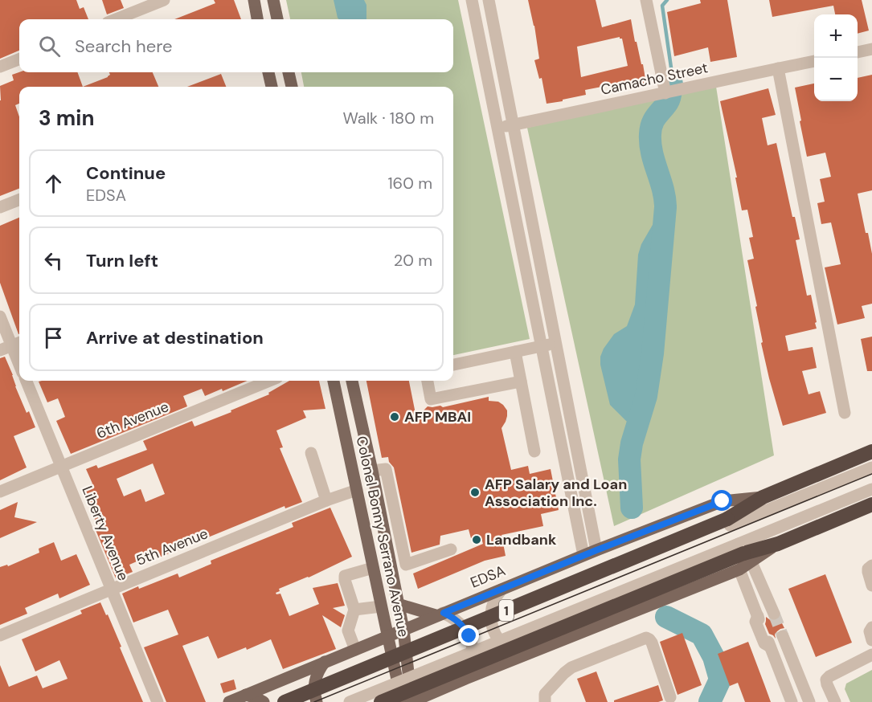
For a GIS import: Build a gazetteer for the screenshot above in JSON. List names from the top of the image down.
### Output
{
  "streets": {
    "highway": ["EDSA", "1"],
    "main road": ["Colonel Bonny Serrano Avenue"],
    "street": [
      "Camacho Street",
      "6th Avenue",
      "Liberty Avenue",
      "5th Avenue"
    ]
  },
  "crossings": [
    ["6th Avenue", "Liberty Avenue"],
    ["Liberty Avenue", "5th Avenue"],
    ["Colonel Bonny Serrano Avenue", "5th Avenue"],
    ["Colonel Bonny Serrano Avenue", "EDSA"]
  ],
  "places": ["AFP MBAI", "AFP Salary and Loan Association Inc.", "Landbank"],
  "page": {
    "map_buttons": ["+", "−"],
    "search": "Search here",
    "heading": ["3 min", "Walk · 180 m"],
    "list": [
      ["Continue", "EDSA", "160 m"],
      ["Turn left", "20 m"],
      "Arrive at destination"
    ]
  }
}
